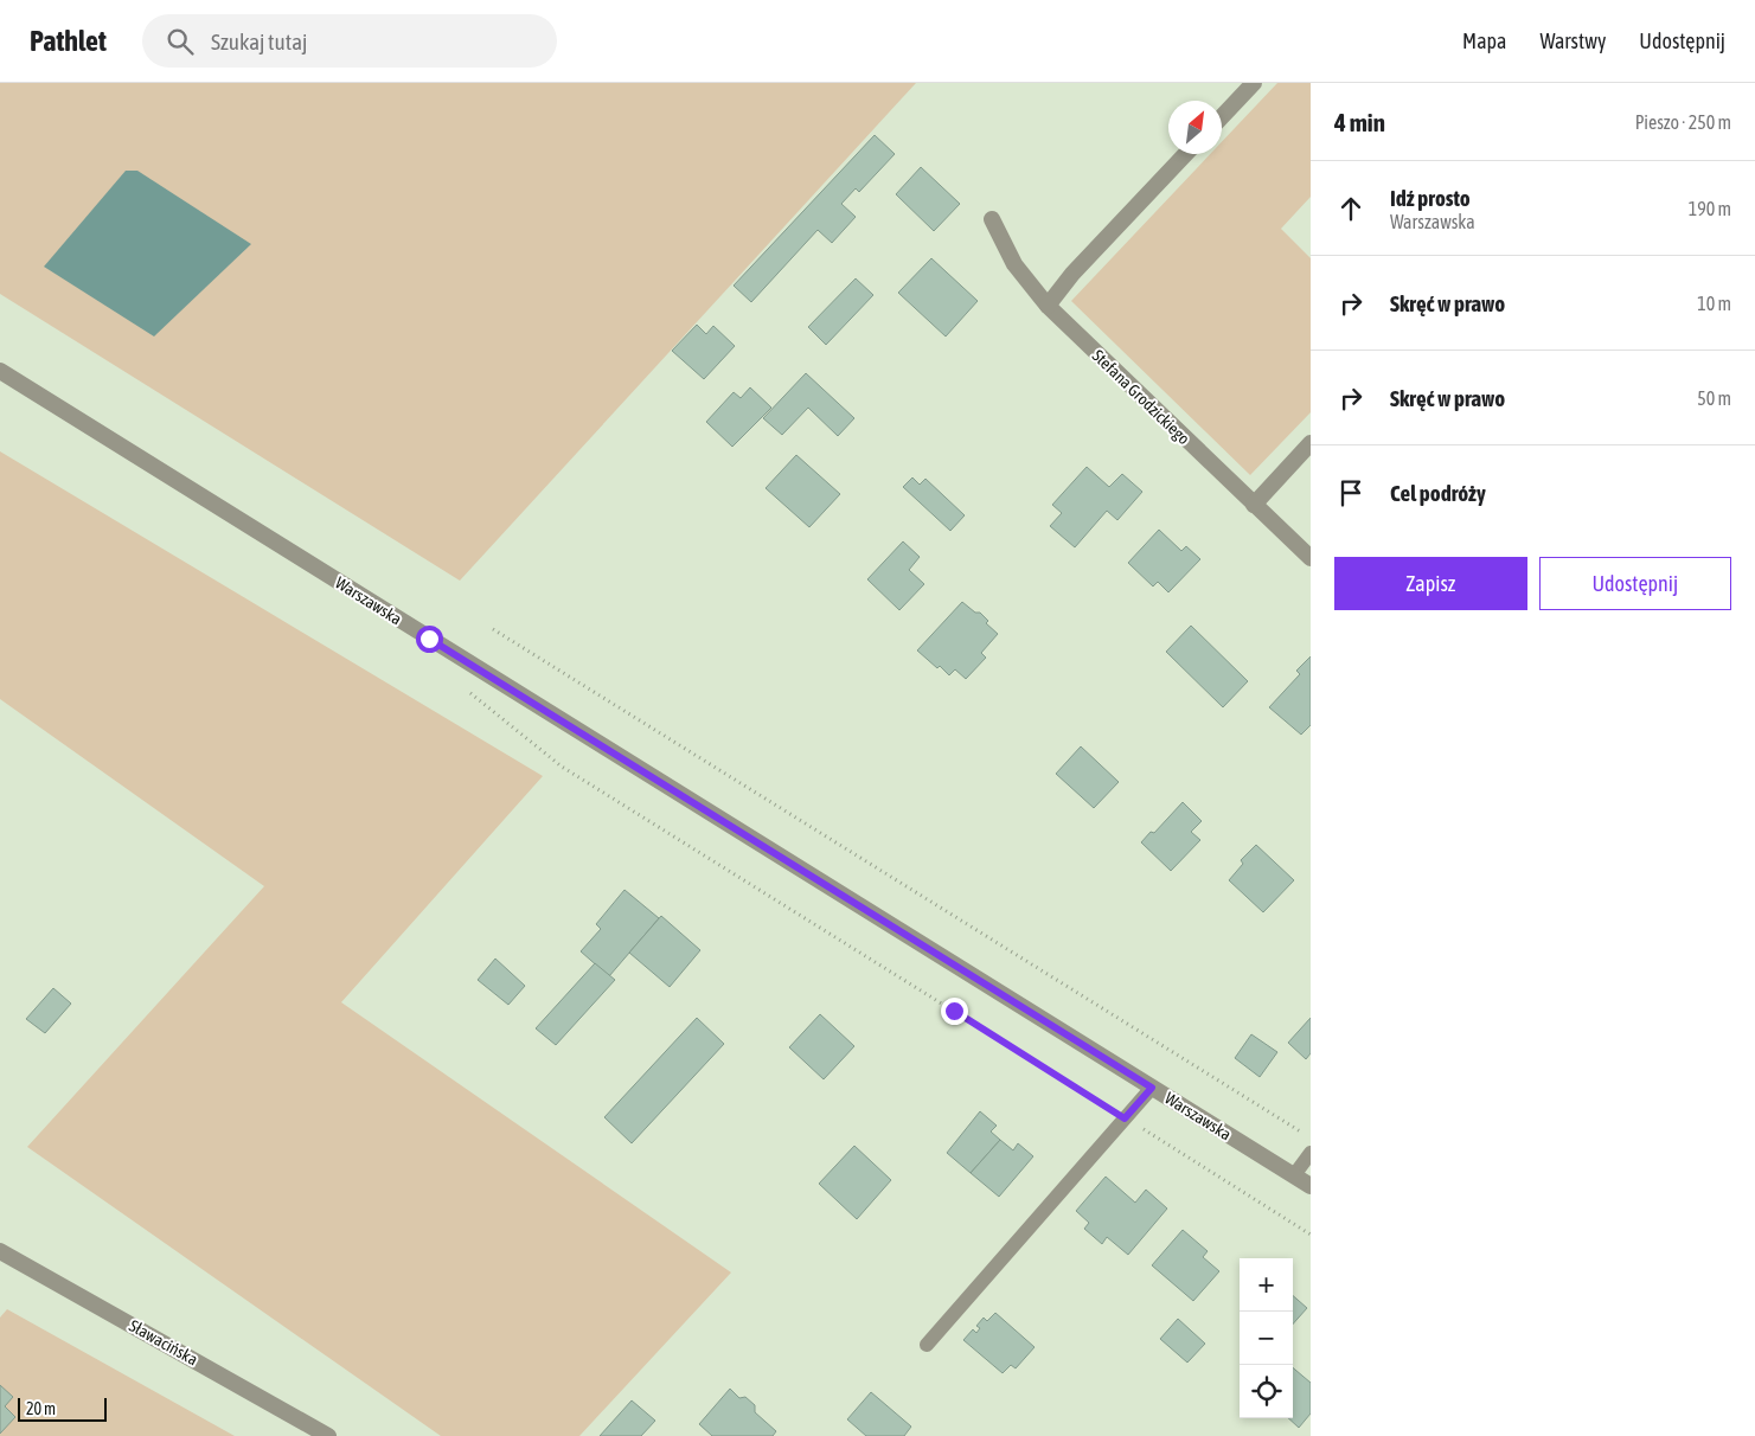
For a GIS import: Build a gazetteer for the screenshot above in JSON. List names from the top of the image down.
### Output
{
  "streets": {
    "street": ["Stefana Grodzickiego", "Warszawska", "Sławacińska"]
  },
  "scale_bar": "20 m",
  "north": "top right",
  "page": {
    "header": "Pathlet",
    "search": "Szukaj tutaj",
    "nav": ["Mapa", "Warstwy", "Udostępnij"],
    "heading": ["4 min", "Pieszo · 250 m"],
    "list": [
      ["Idź prosto", "Warszawska", "190 m"],
      ["Skręć w prawo", "10 m"],
      ["Skręć w prawo", "50 m"],
      "Cel podróży"
    ],
    "buttons": ["Zapisz", "Udostępnij"],
    "map_buttons": ["+", "−"],
    "scale": "20 m"
  }
}
